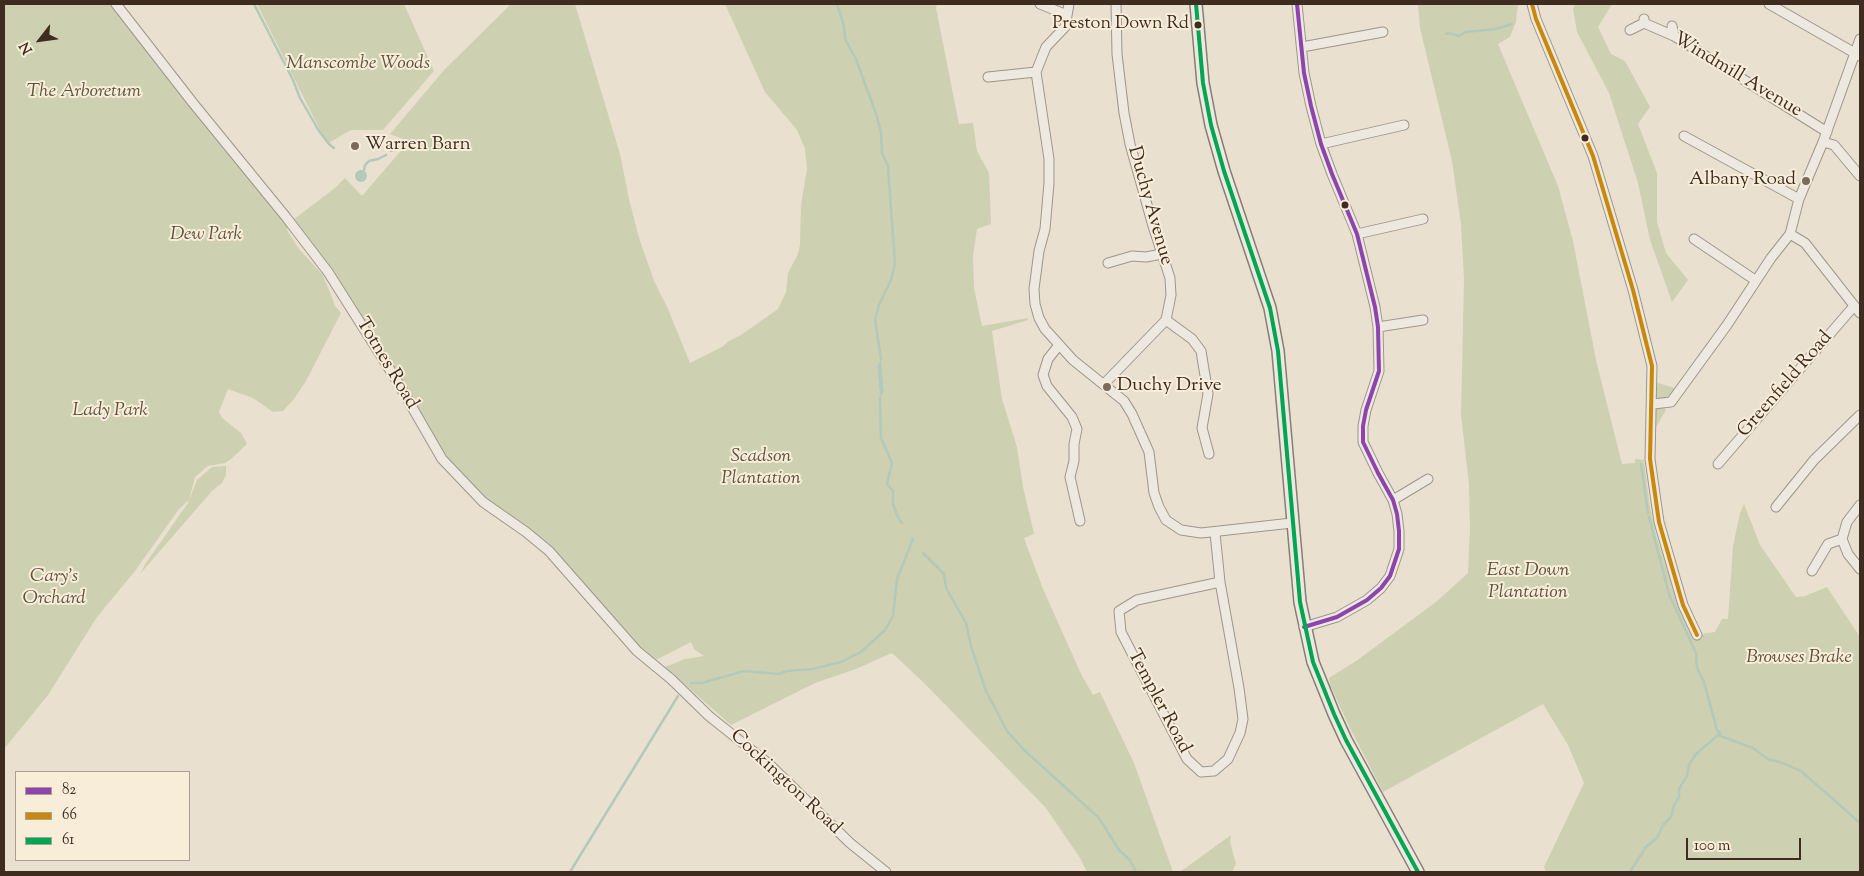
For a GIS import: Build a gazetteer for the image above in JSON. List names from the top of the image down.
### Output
{
  "streets": {
    "street": [
      "Windmill Avenue",
      "Duchy Avenue",
      "Totnes Road",
      "Greenfield Road",
      "Templer Road",
      "Cockington Road"
    ]
  },
  "crossings": [
    ["Totnes Road", "Cockington Road"]
  ],
  "parks": [
    "Manscombe Woods",
    "The Arboretum",
    "Dew Park",
    "Lady Park",
    "Scadson Plantation",
    "East Down Plantation",
    "Cary's Orchard",
    "Browses Brake"
  ],
  "places": [
    "Preston Down Rd",
    "Warren Barn",
    "Albany Road",
    "Duchy Drive"
  ],
  "lines": ["transit line 82", "transit line 66", "transit line 61"],
  "legend": ["82", "66", "61"],
  "scale_bar": "100 m",
  "north": "bottom left"
}
